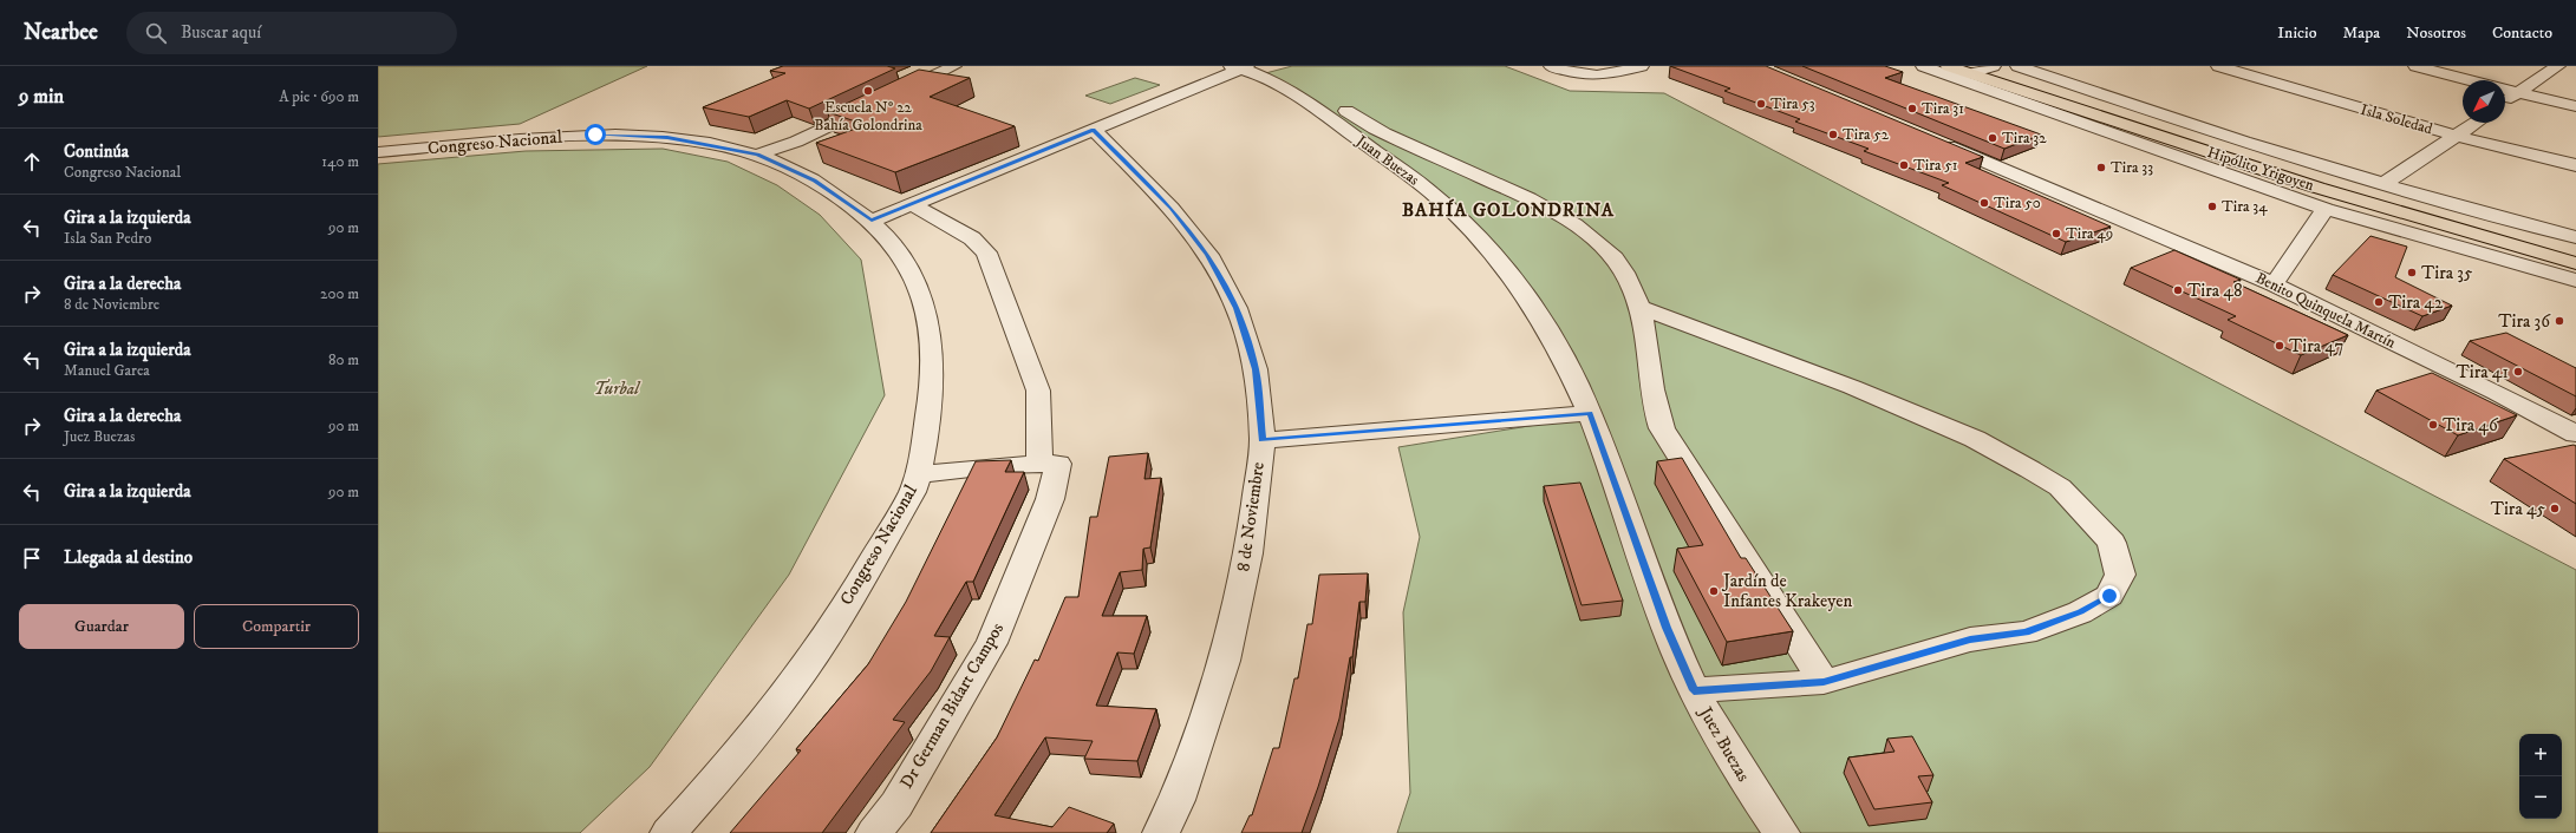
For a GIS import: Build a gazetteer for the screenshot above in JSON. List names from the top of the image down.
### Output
{
  "streets": {
    "main road": ["Hipólito Yrigoyen"],
    "street": [
      "Isla Soledad",
      "Congreso Nacional",
      "Juan Buezas",
      "Benito Quinquela Martín",
      "8 de Noviembre",
      "Dr German Bidart Campos",
      "Juez Buezas"
    ]
  },
  "crossings": [
    ["Congreso Nacional", "Dr German Bidart Campos"],
    ["Juan Buezas", "Juez Buezas"]
  ],
  "districts": ["BAHÍA GOLONDRINA"],
  "parks": ["Turbal"],
  "places": [
    "Escuela Nº 22 Bahía Golondrina",
    "Tira 53",
    "Tira 31",
    "Tira 52",
    "Tira 32",
    "Tira 51",
    "Tira 33",
    "Tira 50",
    "Tira 34",
    "Tira 49",
    "Tira 35",
    "Tira 48",
    "Tira 42",
    "Tira 36",
    "Tira 47",
    "Tira 41",
    "Tira 46",
    "Tira 45",
    "Jardín de Infantes Krakeyen"
  ],
  "north": "bottom left",
  "page": {
    "header": "Nearbee",
    "search": "Buscar aquí",
    "nav": [
      "Inicio",
      "Mapa",
      "Nosotros",
      "Contacto"
    ],
    "heading": ["9 min", "A pie · 690 m"],
    "list": [
      ["Continúa", "Congreso Nacional", "140 m"],
      ["Gira a la izquierda", "Isla San Pedro", "90 m"],
      ["Gira a la derecha", "8 de Noviembre", "200 m"],
      ["Gira a la izquierda", "Manuel Garea", "80 m"],
      ["Gira a la derecha", "Juez Buezas", "90 m"],
      ["Gira a la izquierda", "90 m"],
      "Llegada al destino"
    ],
    "buttons": ["Guardar", "Compartir"],
    "map_buttons": ["+", "−"]
  }
}
